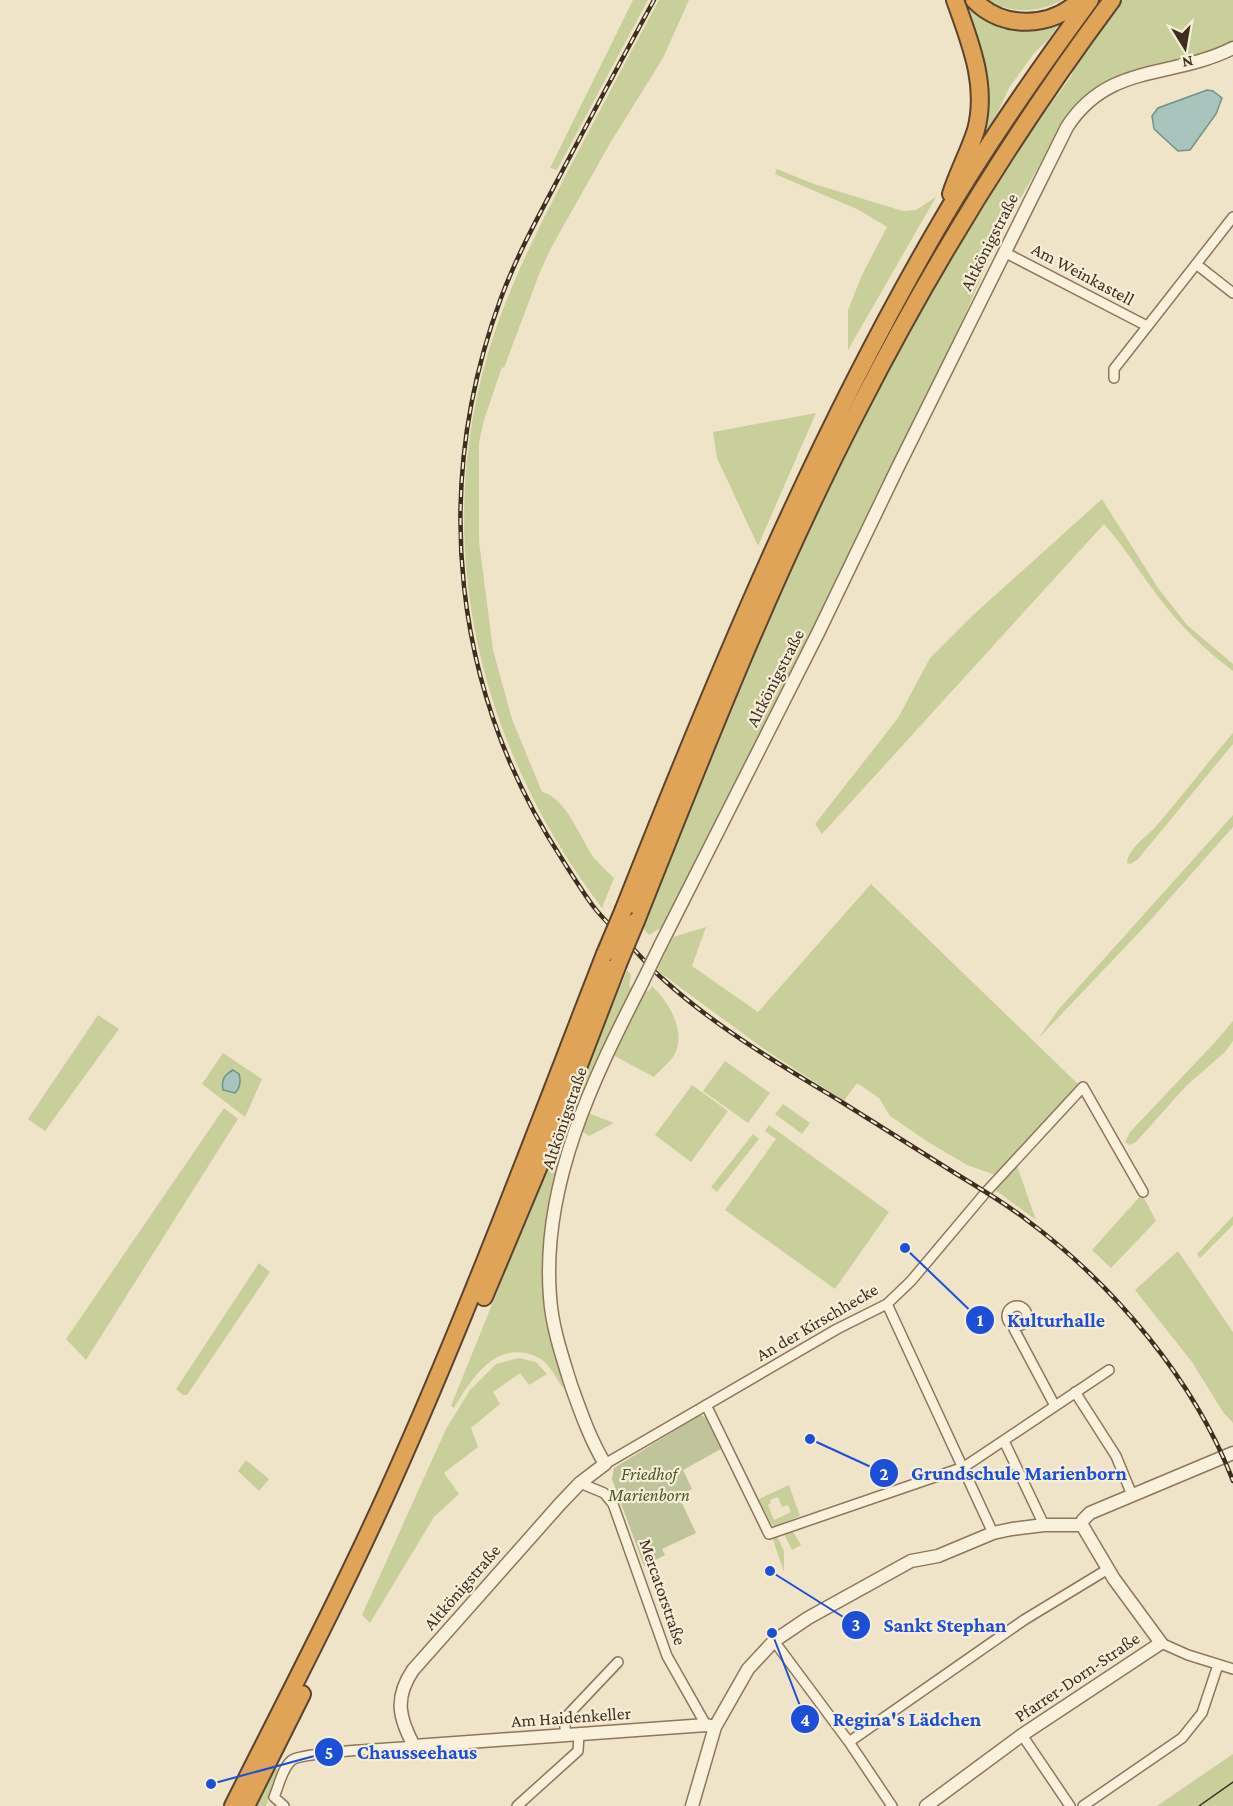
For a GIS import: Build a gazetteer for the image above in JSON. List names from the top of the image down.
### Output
{
  "streets": {
    "street": [
      "Altkönigstraße",
      "Am Weinkastell",
      "An der Kirschhecke",
      "Mercatorstraße",
      "Pfarrer-Dorn-Straße",
      "Am Haidenkeller"
    ]
  },
  "crossings": [
    ["Altkönigstraße", "Am Weinkastell"],
    ["Altkönigstraße", "An der Kirschhecke"],
    ["Altkönigstraße", "Mercatorstraße"],
    ["Altkönigstraße", "Am Haidenkeller"],
    ["Mercatorstraße", "Am Haidenkeller"]
  ],
  "parks": ["Friedhof Marienborn"],
  "places": [
    "Kulturhalle",
    "Grundschule Marienborn",
    "Sankt Stephan",
    "Regina's Lädchen",
    "Chausseehaus"
  ],
  "north": "bottom"
}
